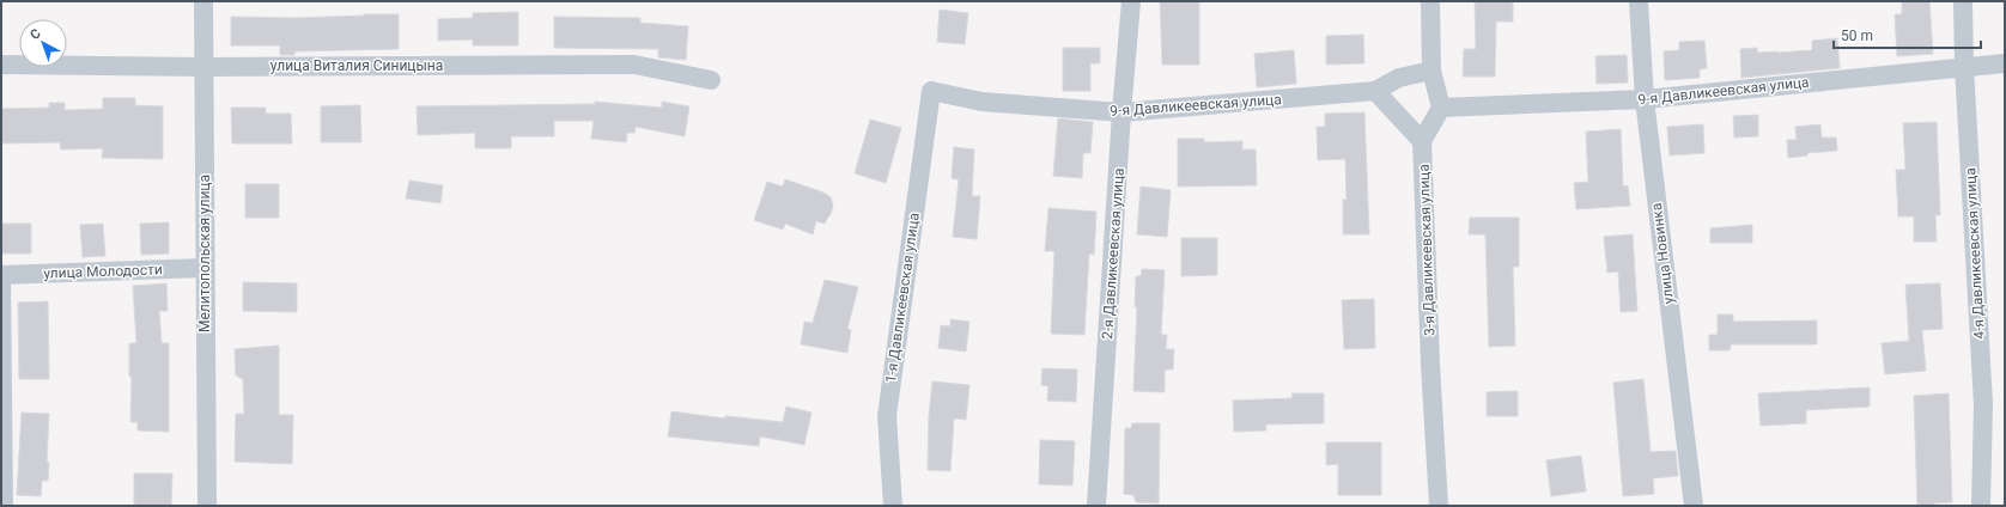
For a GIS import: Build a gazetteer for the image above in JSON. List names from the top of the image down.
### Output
{
  "streets": {
    "street": [
      "улица Виталия Синицына",
      "9-я Давликеевская улица",
      "3-я Давликеевская улица",
      "Мелитопольская улица",
      "2-я Давликеевская улица",
      "улица Новинка",
      "4-я Давликеевская улица",
      "улица Молодости",
      "1-я Давликеевская улица"
    ]
  },
  "crossings": [
    ["улица Виталия Синицына", "Мелитопольская улица"],
    ["9-я Давликеевская улица", "2-я Давликеевская улица"],
    ["9-я Давликеевская улица", "улица Новинка"],
    ["9-я Давликеевская улица", "4-я Давликеевская улица"],
    ["9-я Давликеевская улица", "1-я Давликеевская улица"],
    ["Мелитопольская улица", "улица Молодости"]
  ],
  "scale_bar": "50 m",
  "north": "top left"
}
